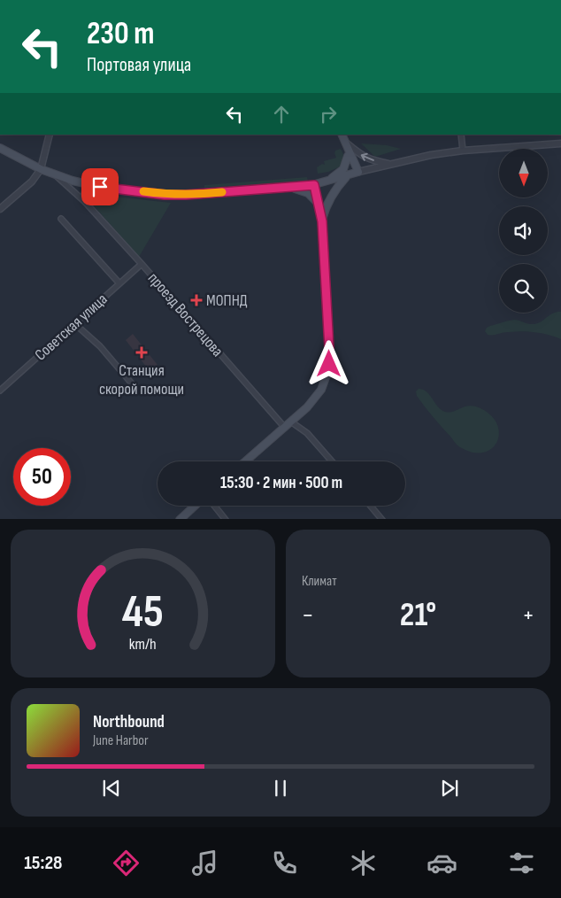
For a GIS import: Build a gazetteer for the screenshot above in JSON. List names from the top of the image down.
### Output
{
  "streets": {
    "street": ["проезд Вострецова", "Советская улица"]
  },
  "crossings": [
    ["проезд Вострецова", "Советская улица"]
  ],
  "places": {
    "health": ["МОПНД", "Станция скорой помощи"]
  },
  "north": "bottom",
  "page": {
    "turn": ["230 m", "Портовая улица"],
    "limit": "50",
    "trip": "15:30 · 2 мин · 500 m",
    "tile": "Климат",
    "heat": ["−", "21°", "+"],
    "song": ["Northbound", "June Harbor"],
    "tabs": "15:28",
    "gauge": ["45", "km/h"]
  }
}
